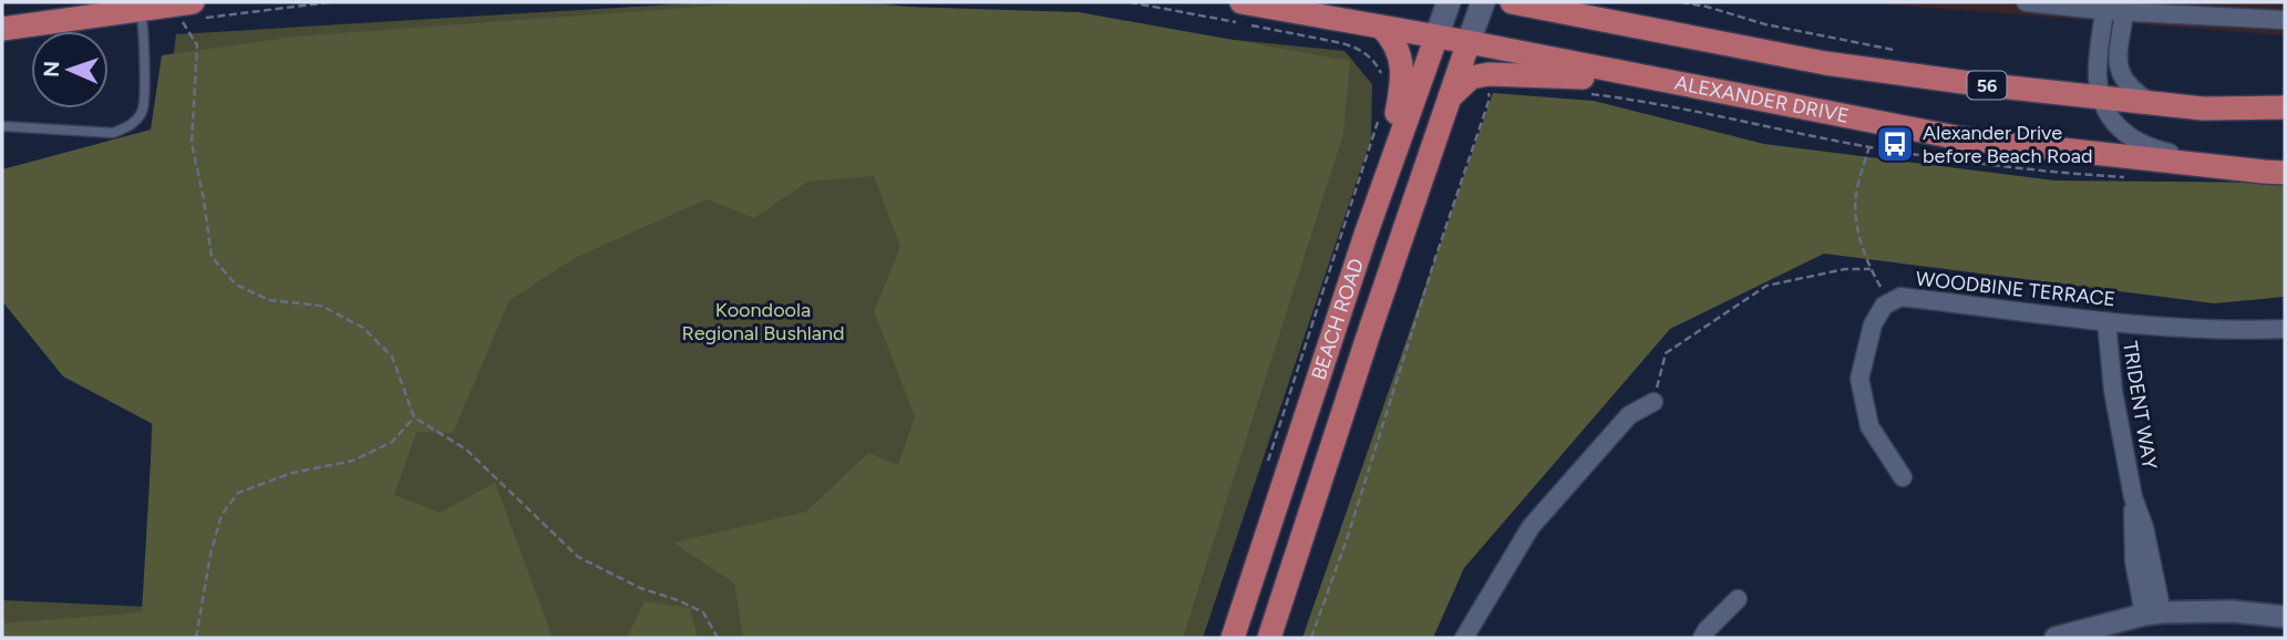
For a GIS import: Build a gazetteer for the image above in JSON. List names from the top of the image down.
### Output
{
  "streets": {
    "main road": ["56", "ALEXANDER DRIVE", "BEACH ROAD"],
    "street": ["WOODBINE TERRACE", "TRIDENT WAY"]
  },
  "crossings": [
    ["ALEXANDER DRIVE", "BEACH ROAD"],
    ["WOODBINE TERRACE", "TRIDENT WAY"]
  ],
  "parks": ["Koondoola Regional Bushland"],
  "places": {
    "bus stop": ["Alexander Drive before Beach Road"]
  },
  "north": "left"
}
